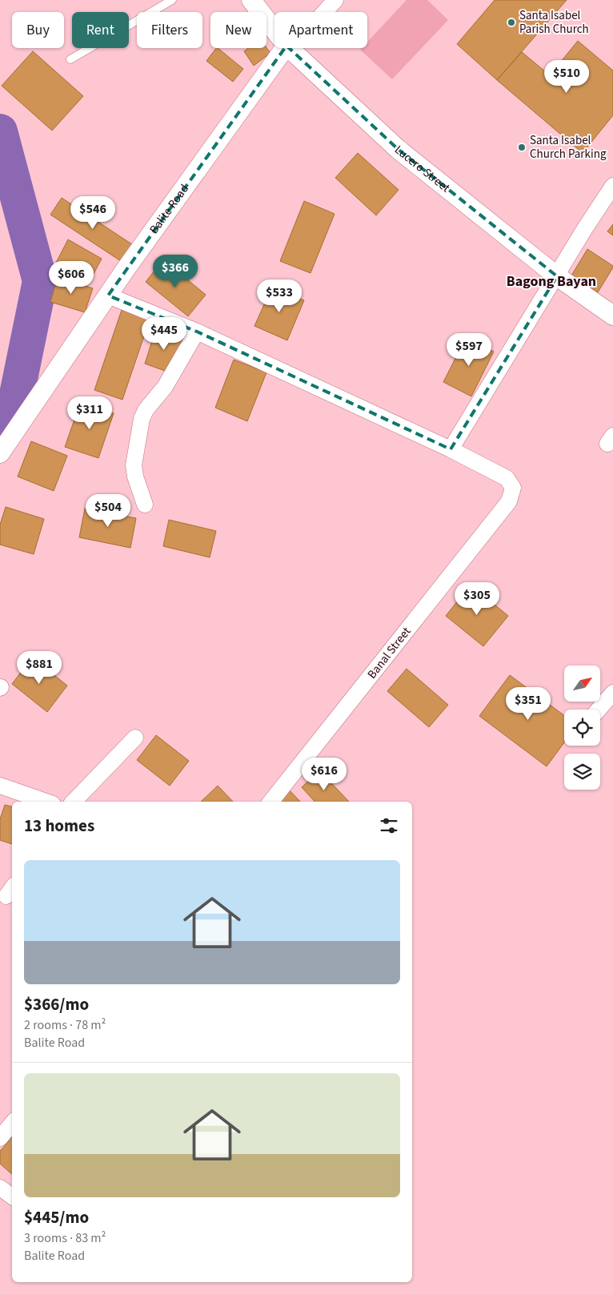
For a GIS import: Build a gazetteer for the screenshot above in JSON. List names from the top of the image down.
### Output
{
  "streets": {
    "street": ["Lucero Street", "Balite Road", "Banal Street"]
  },
  "districts": ["Bagong Bayan"],
  "places": ["Santa Isabel Parish Church", "Santa Isabel Church Parking"],
  "north": "top right",
  "page": {
    "chip": [
      "Buy",
      "Rent",
      "Filters",
      "New",
      "Apartment"
    ],
    "price": [
      "$510",
      "$546",
      "$366",
      "$606",
      "$533",
      "$445",
      "$597",
      "$311",
      "$504",
      "$305",
      "$881",
      "$351",
      "$616"
    ],
    "heading": "13 homes",
    "list": [
      {
        "name": "$366/mo",
        "note": "2 rooms · 78 m² · Balite Road"
      },
      {
        "name": "$445/mo",
        "note": "3 rooms · 83 m² · Balite Road"
      }
    ]
  }
}
